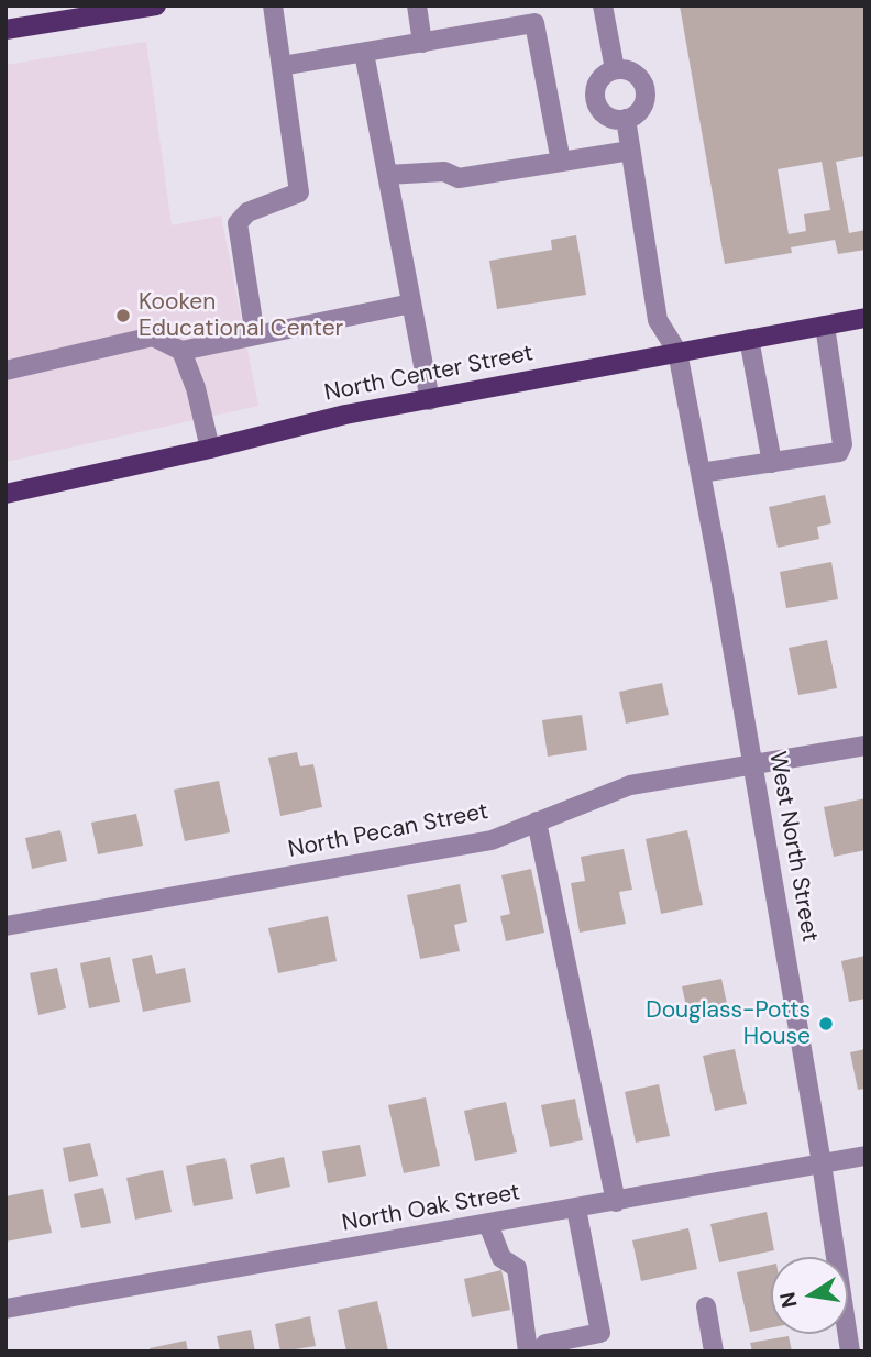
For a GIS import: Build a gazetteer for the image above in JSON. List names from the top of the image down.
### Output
{
  "streets": {
    "main road": ["North Center Street"],
    "street": ["North Pecan Street", "West North Street", "North Oak Street"]
  },
  "crossings": [
    ["North Center Street", "West North Street"],
    ["North Pecan Street", "West North Street"],
    ["West North Street", "North Oak Street"]
  ],
  "places": ["Kooken Educational Center", "Douglass-Potts House"],
  "north": "left"
}
